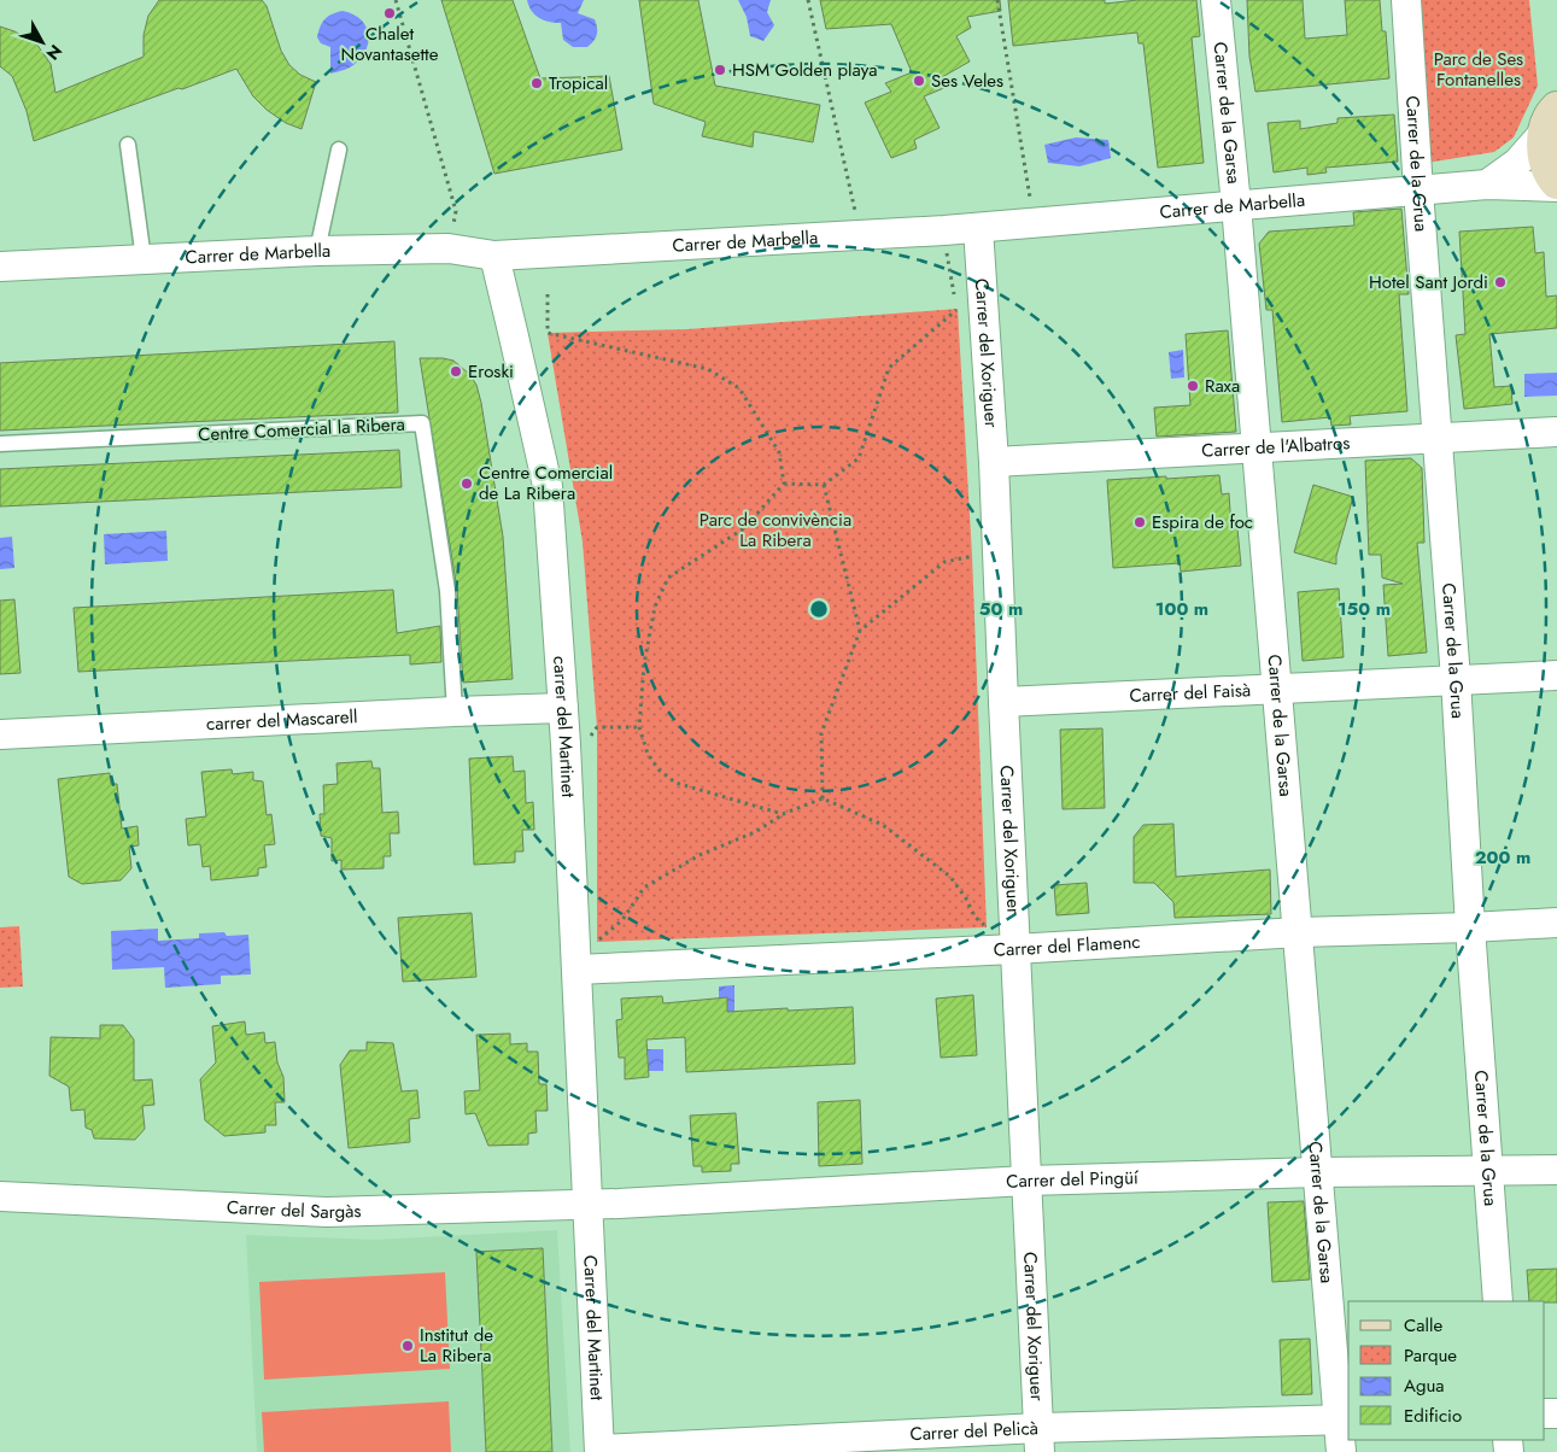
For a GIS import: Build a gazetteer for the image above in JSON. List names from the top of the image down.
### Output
{
  "streets": {
    "street": [
      "Carrer de la Garsa",
      "Carrer de la Grua",
      "Carrer de Marbella",
      "Carrer del Xoriguer",
      "Carrer de l'Albatros",
      "Carrer del Faisà",
      "carrer del Mascarell",
      "carrer del Martinet",
      "Carrer del Flamenc",
      "Carrer del Pingüí",
      "Carrer del Sargàs",
      "Carrer del Martinet",
      "Carrer del Pelicà"
    ],
    "lane": ["Centre Comercial la Ribera"]
  },
  "crossings": [
    ["Carrer de la Garsa", "Carrer de Marbella"],
    ["Carrer de la Garsa", "Carrer de l'Albatros"],
    ["Carrer de la Garsa", "Carrer del Faisà"],
    ["Carrer de la Garsa", "Carrer del Flamenc"],
    ["Carrer de la Garsa", "Carrer del Pingüí"],
    ["Carrer de la Garsa", "Carrer del Pelicà"],
    ["Carrer de la Grua", "Carrer de Marbella"],
    ["Carrer de la Grua", "Carrer de l'Albatros"],
    ["Carrer de la Grua", "Carrer del Faisà"],
    ["Carrer de la Grua", "Carrer del Flamenc"],
    ["Carrer de la Grua", "Carrer del Pingüí"],
    ["Carrer de Marbella", "Carrer del Xoriguer"],
    ["Carrer de Marbella", "carrer del Martinet"],
    ["Carrer del Xoriguer", "Carrer de l'Albatros"],
    ["Carrer del Xoriguer", "Carrer del Faisà"],
    ["Carrer del Xoriguer", "Carrer del Flamenc"],
    ["Carrer del Xoriguer", "Carrer del Pingüí"],
    ["Carrer del Xoriguer", "Carrer del Pelicà"],
    ["Centre Comercial la Ribera", "carrer del Mascarell"],
    ["carrer del Mascarell", "carrer del Martinet"],
    ["carrer del Martinet", "Carrer del Flamenc"],
    ["carrer del Martinet", "Carrer del Pingüí"],
    ["carrer del Martinet", "Carrer del Sargàs"],
    ["carrer del Martinet", "Carrer del Martinet"],
    ["Carrer del Pingüí", "Carrer del Sargàs"],
    ["Carrer del Pingüí", "Carrer del Martinet"],
    ["Carrer del Sargàs", "Carrer del Martinet"],
    ["Carrer del Martinet", "Carrer del Pelicà"]
  ],
  "parks": ["Parc de Ses Fontanelles", "Parc de convivència La Ribera"],
  "places": [
    "Chalet Novantasette",
    "HSM Golden playa",
    "Ses Veles",
    "Tropical",
    "Hotel Sant Jordi",
    "Eroski",
    "Raxa",
    "Centre Comercial de La Ribera",
    "Espira de foc",
    "Institut de La Ribera"
  ],
  "legend": [
    "Calle",
    "Parque",
    "Agua",
    "Edificio"
  ],
  "north": "bottom right",
  "rings": [
    "50 m",
    "100 m",
    "150 m",
    "200 m"
  ]
}
